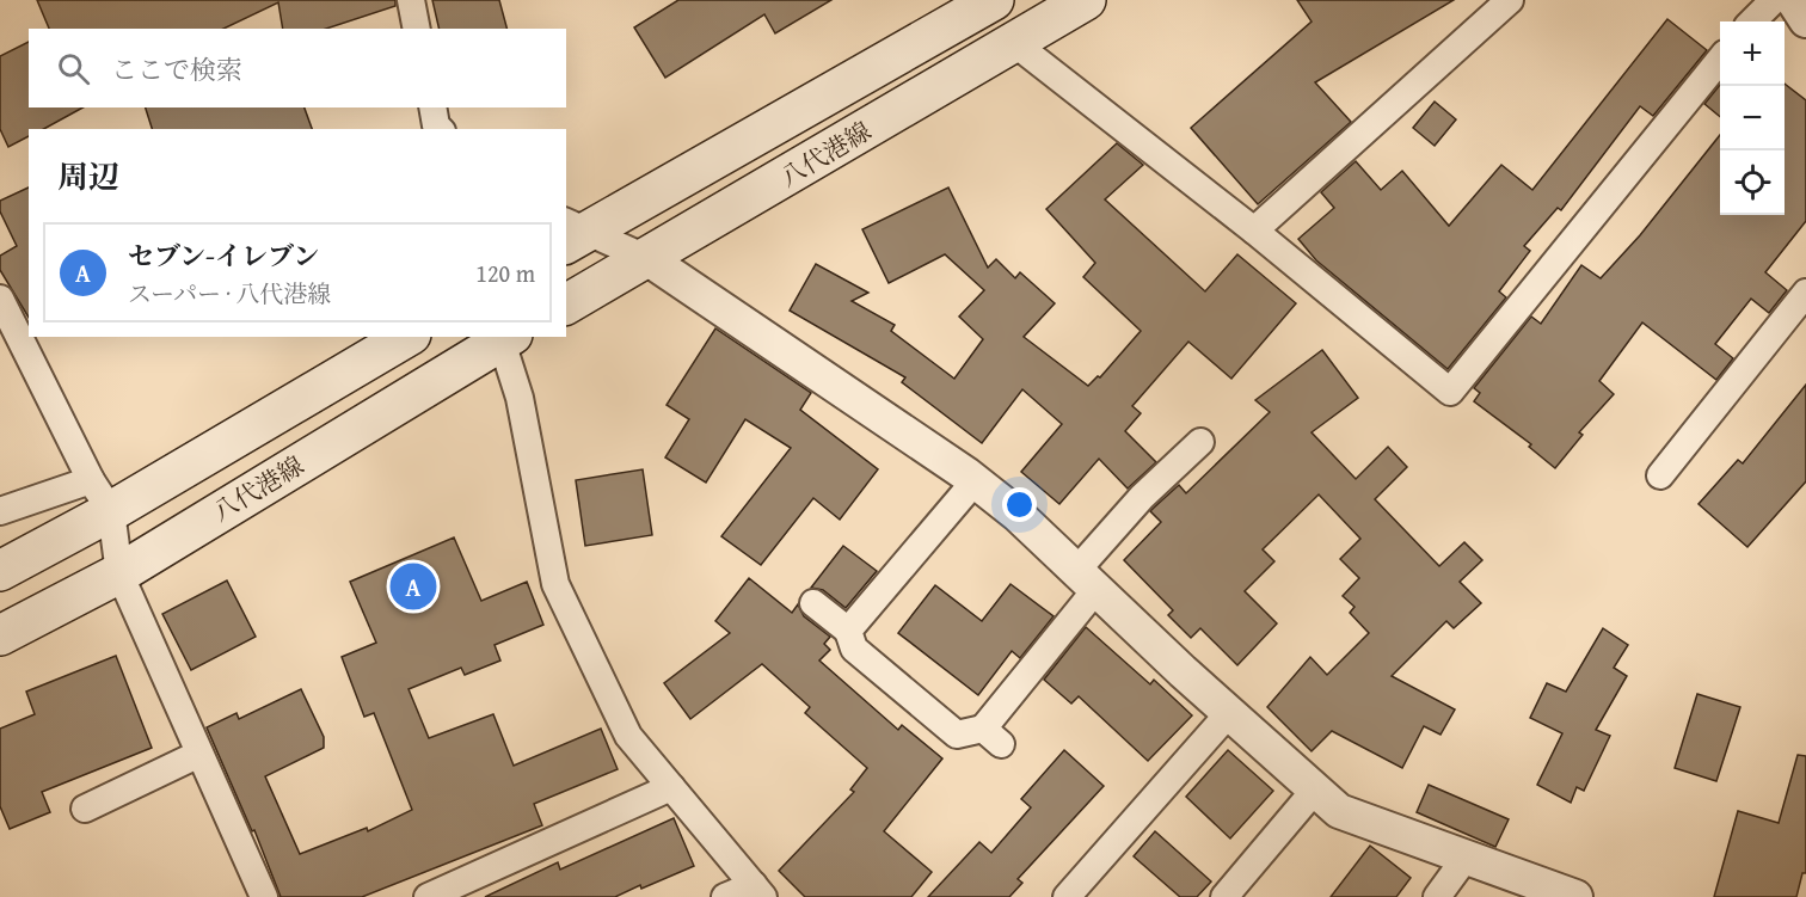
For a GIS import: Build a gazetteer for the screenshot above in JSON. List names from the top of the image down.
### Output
{
  "streets": {
    "main road": ["八代港線"]
  },
  "page": {
    "map_buttons": ["+", "−"],
    "search": "ここで検索",
    "heading": "周辺",
    "list": [
      {
        "mark": "A",
        "name": "セブン-イレブン",
        "note": "スーパー · 八代港線",
        "value": "120 m"
      }
    ],
    "pins": "A"
  }
}
